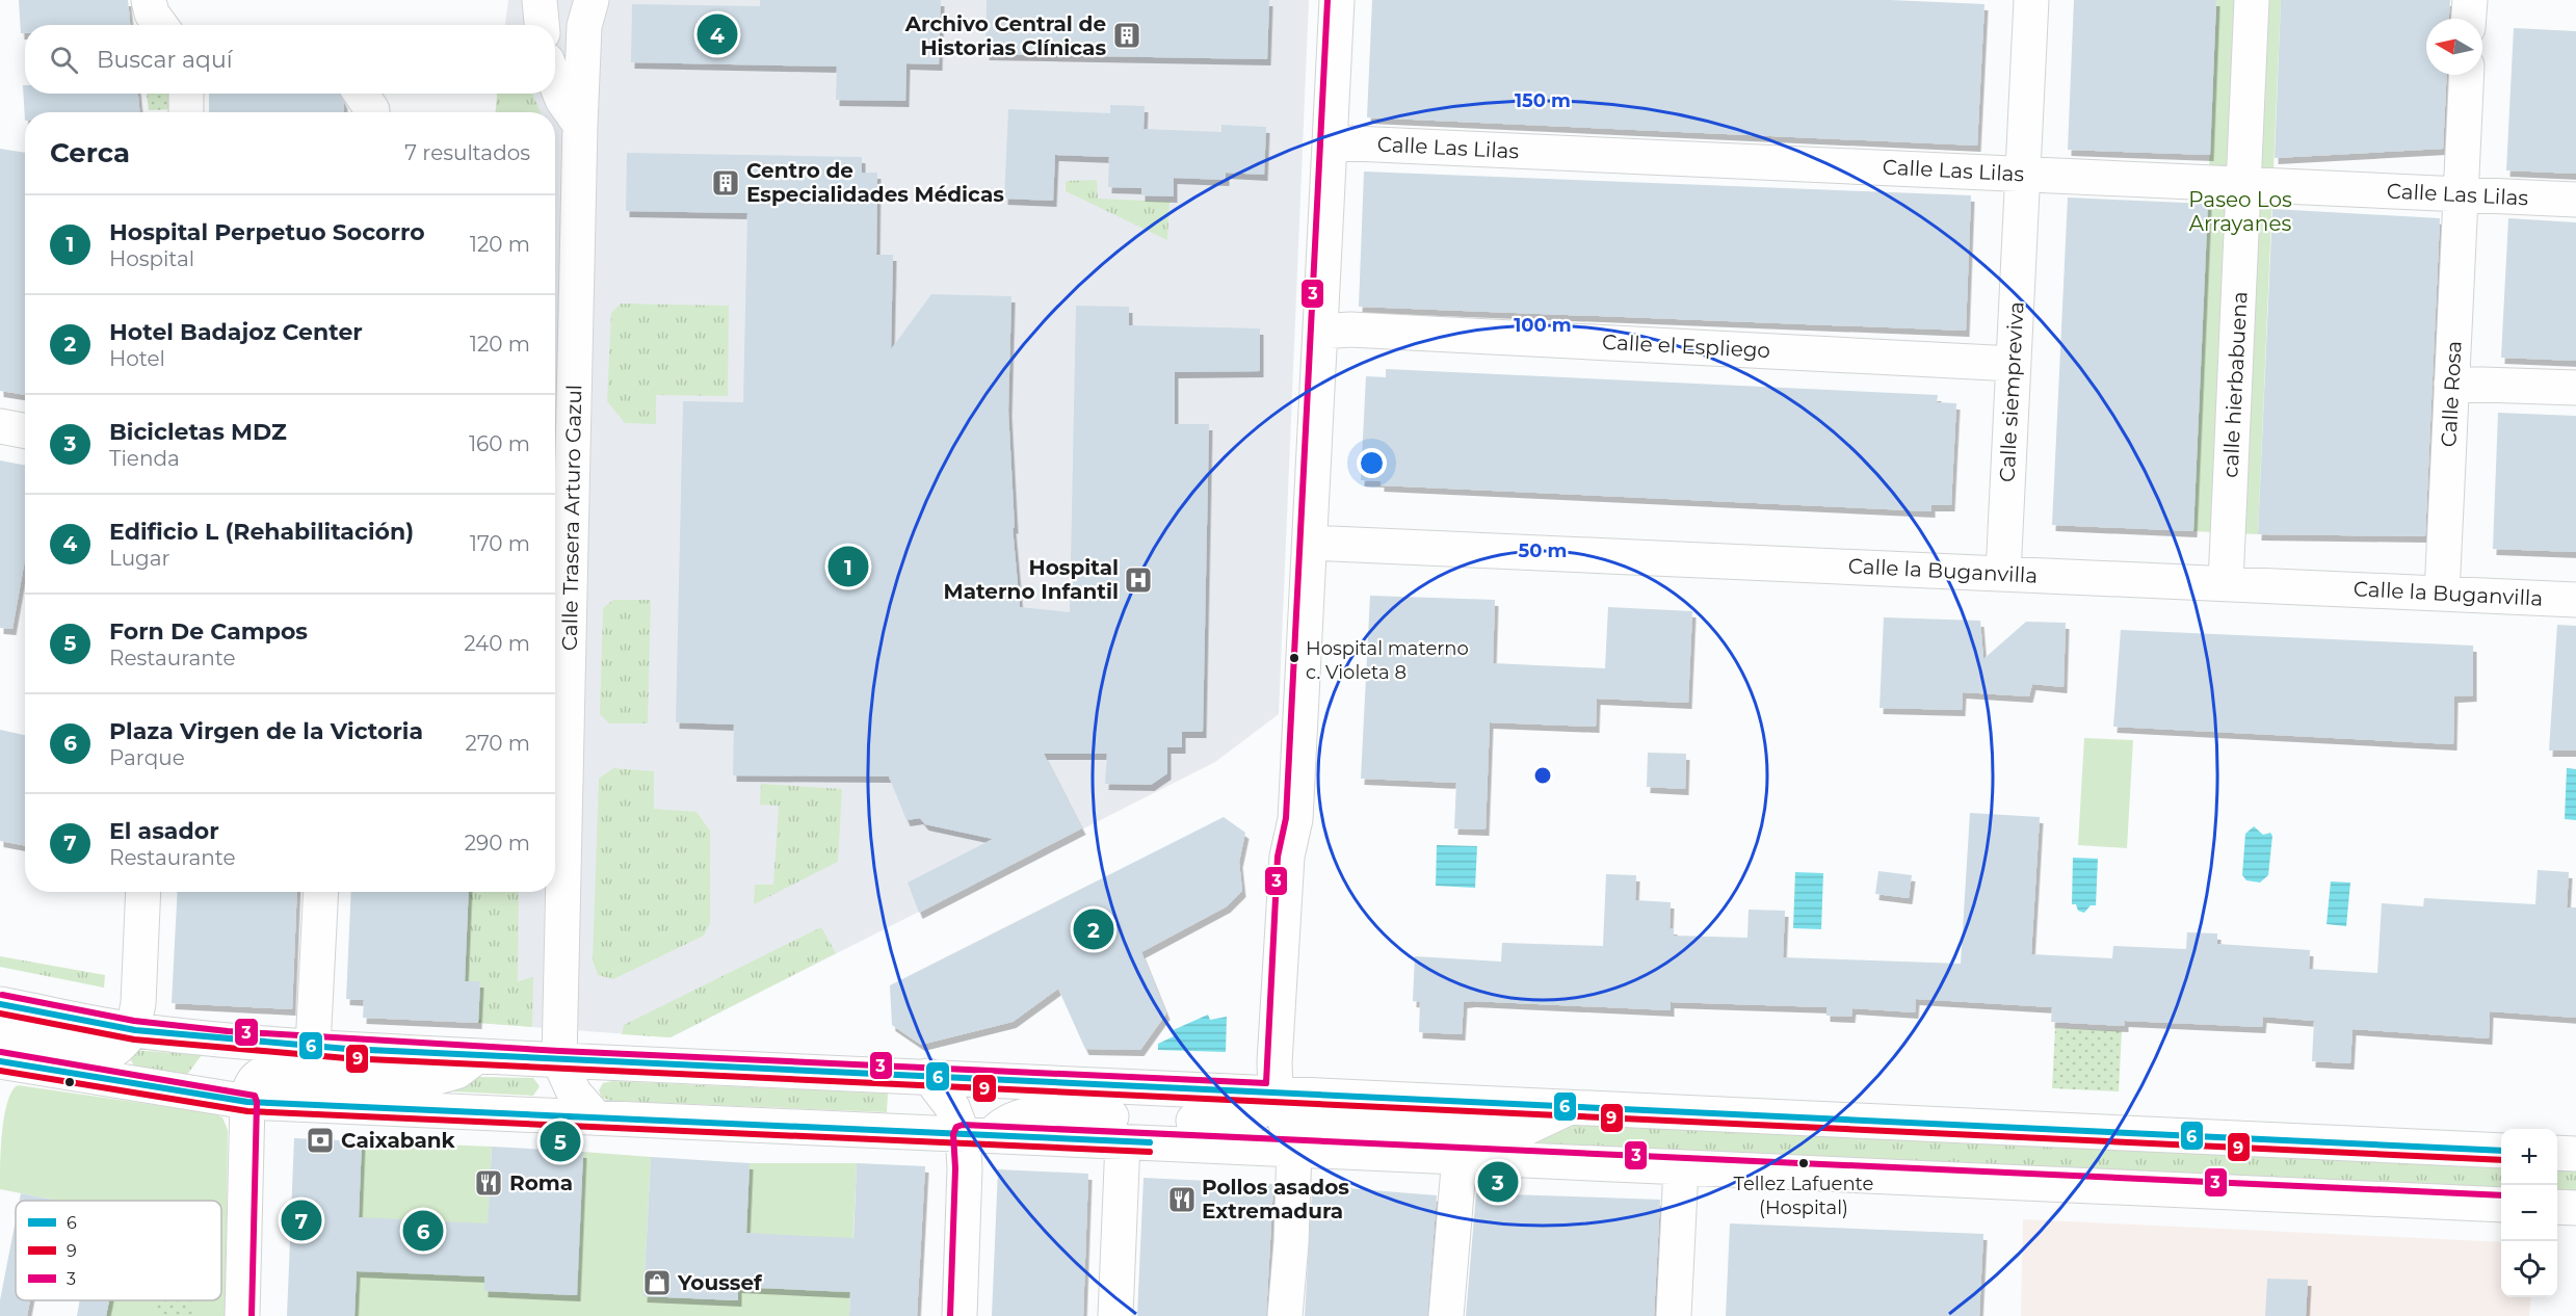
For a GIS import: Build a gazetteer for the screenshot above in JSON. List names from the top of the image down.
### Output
{
  "streets": {
    "street": [
      "Calle Las Lilas",
      "Calle el Espliego",
      "calle hierbabuena",
      "Calle siempreviva",
      "Calle Rosa",
      "Calle Trasera Arturo Gazul",
      "Calle la Buganvilla"
    ]
  },
  "crossings": [
    ["Calle Las Lilas", "calle hierbabuena"],
    ["Calle Las Lilas", "Calle siempreviva"],
    ["Calle Las Lilas", "Calle Rosa"],
    ["Calle el Espliego", "Calle siempreviva"],
    ["calle hierbabuena", "Calle la Buganvilla"],
    ["Calle siempreviva", "Calle la Buganvilla"],
    ["Calle Rosa", "Calle la Buganvilla"]
  ],
  "parks": ["Paseo Los Arrayanes"],
  "places": {
    "building": ["Archivo Central de Historias Clínicas", "Centro de Especialidades Médicas"],
    "hospital": ["Hospital Materno Infantil"],
    "other": ["Hospital materno c. Violeta 8", "Tellez Lafuente (Hospital)"],
    "bank": ["Caixabank"],
    "restaurant": ["Roma", "Pollos asados Extremadura"],
    "shop": ["Youssef"]
  },
  "lines": ["transit line 3", "transit line 6", "transit line 9"],
  "legend": ["6", "9", "3"],
  "north": "left",
  "page": {
    "pins": [
      "4",
      "1",
      "2",
      "5",
      "3",
      "7",
      "6"
    ],
    "search": "Buscar aquí",
    "heading": ["Cerca", "7 resultados"],
    "list": [
      {
        "mark": "1",
        "name": "Hospital Perpetuo Socorro",
        "note": "Hospital",
        "value": "120 m"
      },
      {
        "mark": "2",
        "name": "Hotel Badajoz Center",
        "note": "Hotel",
        "value": "120 m"
      },
      {
        "mark": "3",
        "name": "Bicicletas MDZ",
        "note": "Tienda",
        "value": "160 m"
      },
      {
        "mark": "4",
        "name": "Edificio L (Rehabilitación)",
        "note": "Lugar",
        "value": "170 m"
      },
      {
        "mark": "5",
        "name": "Forn De Campos",
        "note": "Restaurante",
        "value": "240 m"
      },
      {
        "mark": "6",
        "name": "Plaza Virgen de la Victoria",
        "note": "Parque",
        "value": "270 m"
      },
      {
        "mark": "7",
        "name": "El asador",
        "note": "Restaurante",
        "value": "290 m"
      }
    ],
    "map_buttons": ["+", "−"]
  },
  "rings": ["150 m", "100 m", "50 m"]
}
